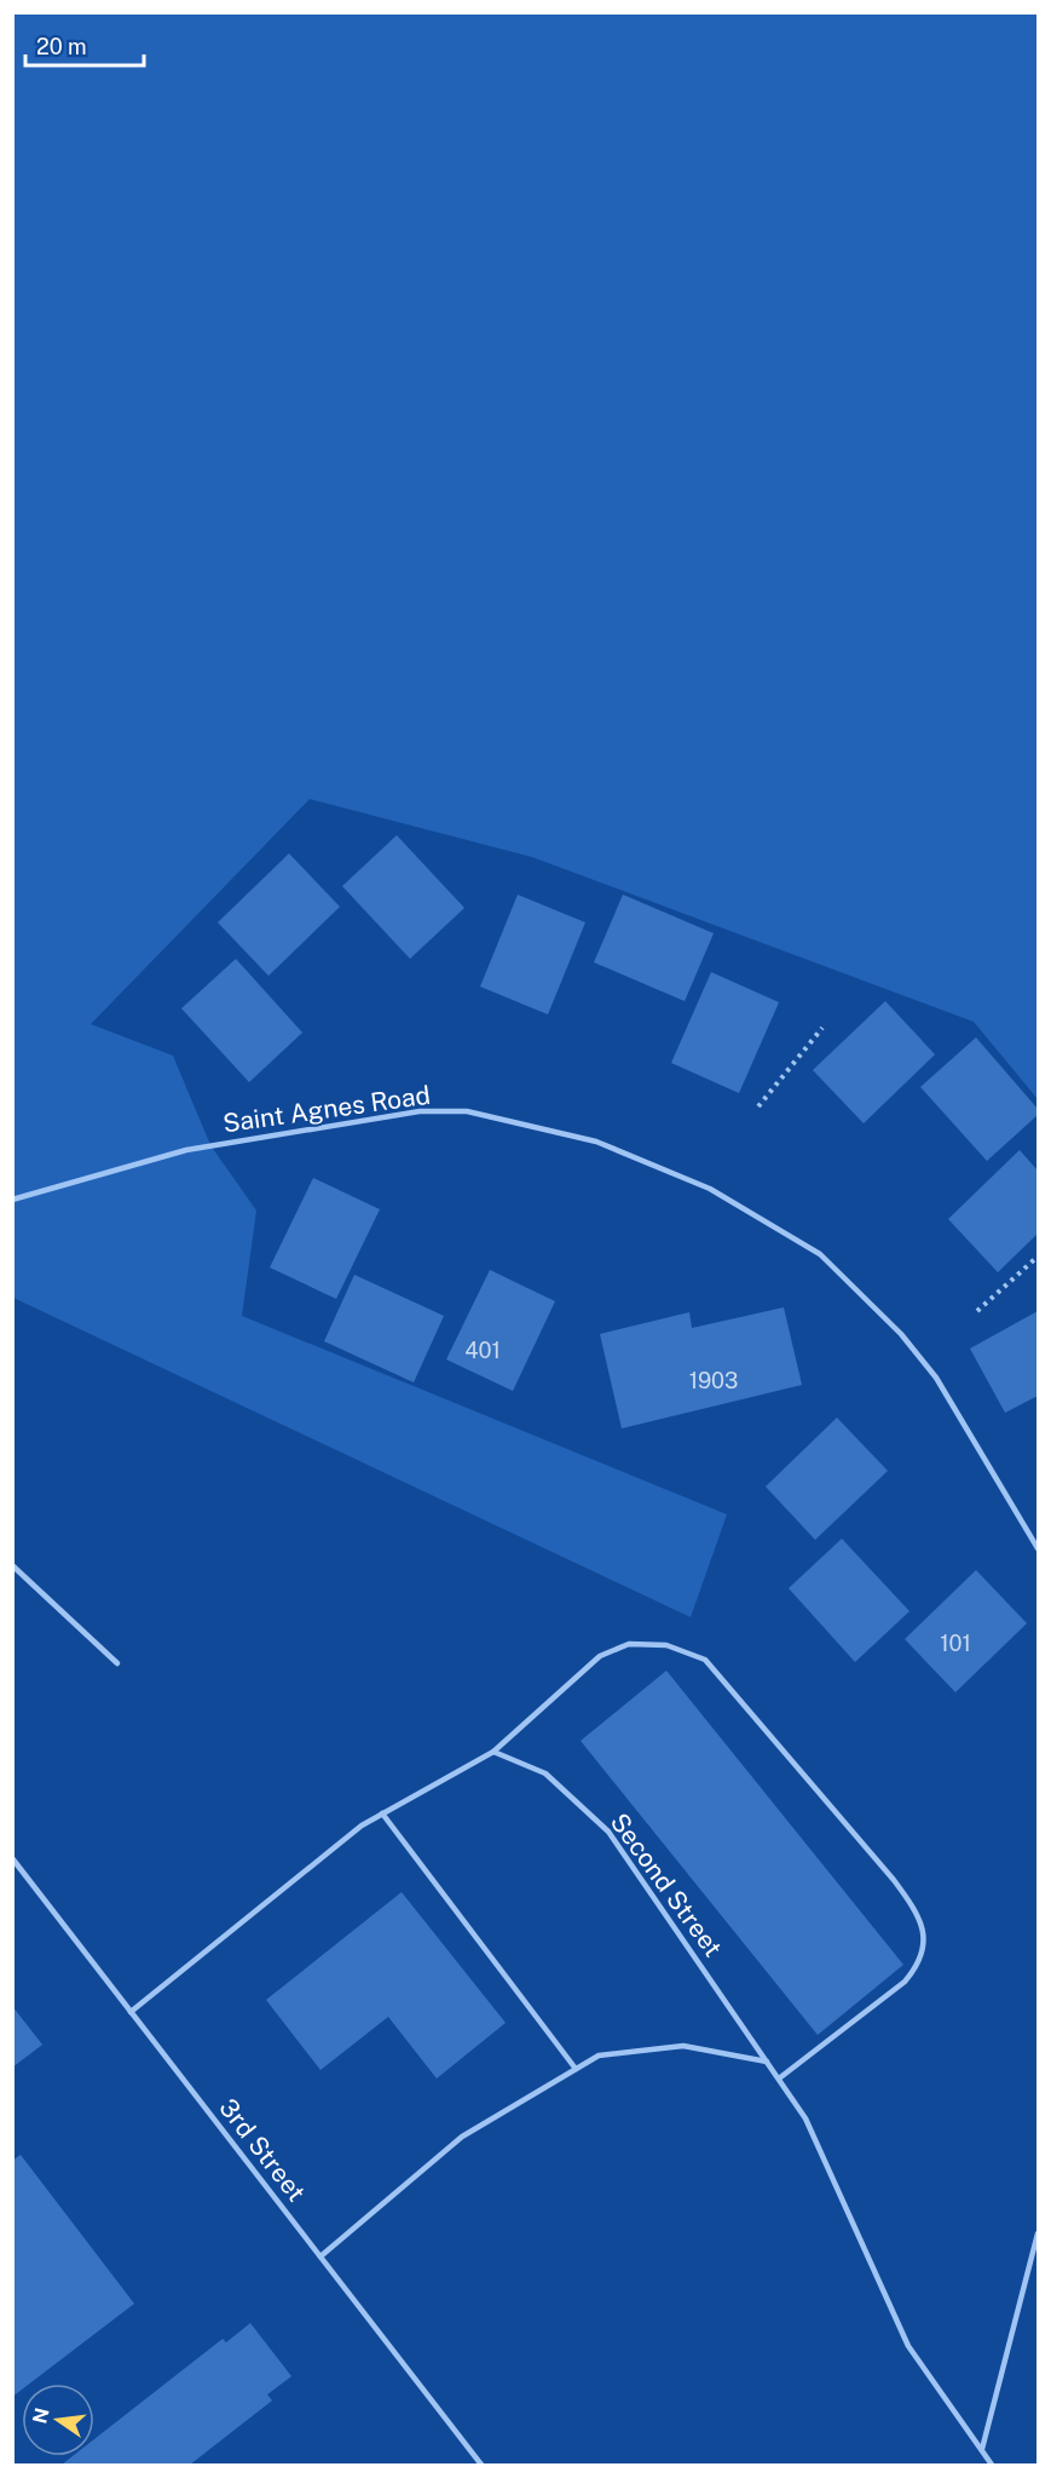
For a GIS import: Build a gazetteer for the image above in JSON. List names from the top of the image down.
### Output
{
  "streets": {
    "lane": ["Saint Agnes Road", "Second Street", "3rd Street"]
  },
  "house_numbers": ["401", "1903", "101"],
  "scale_bar": "20 m",
  "north": "left"
}
